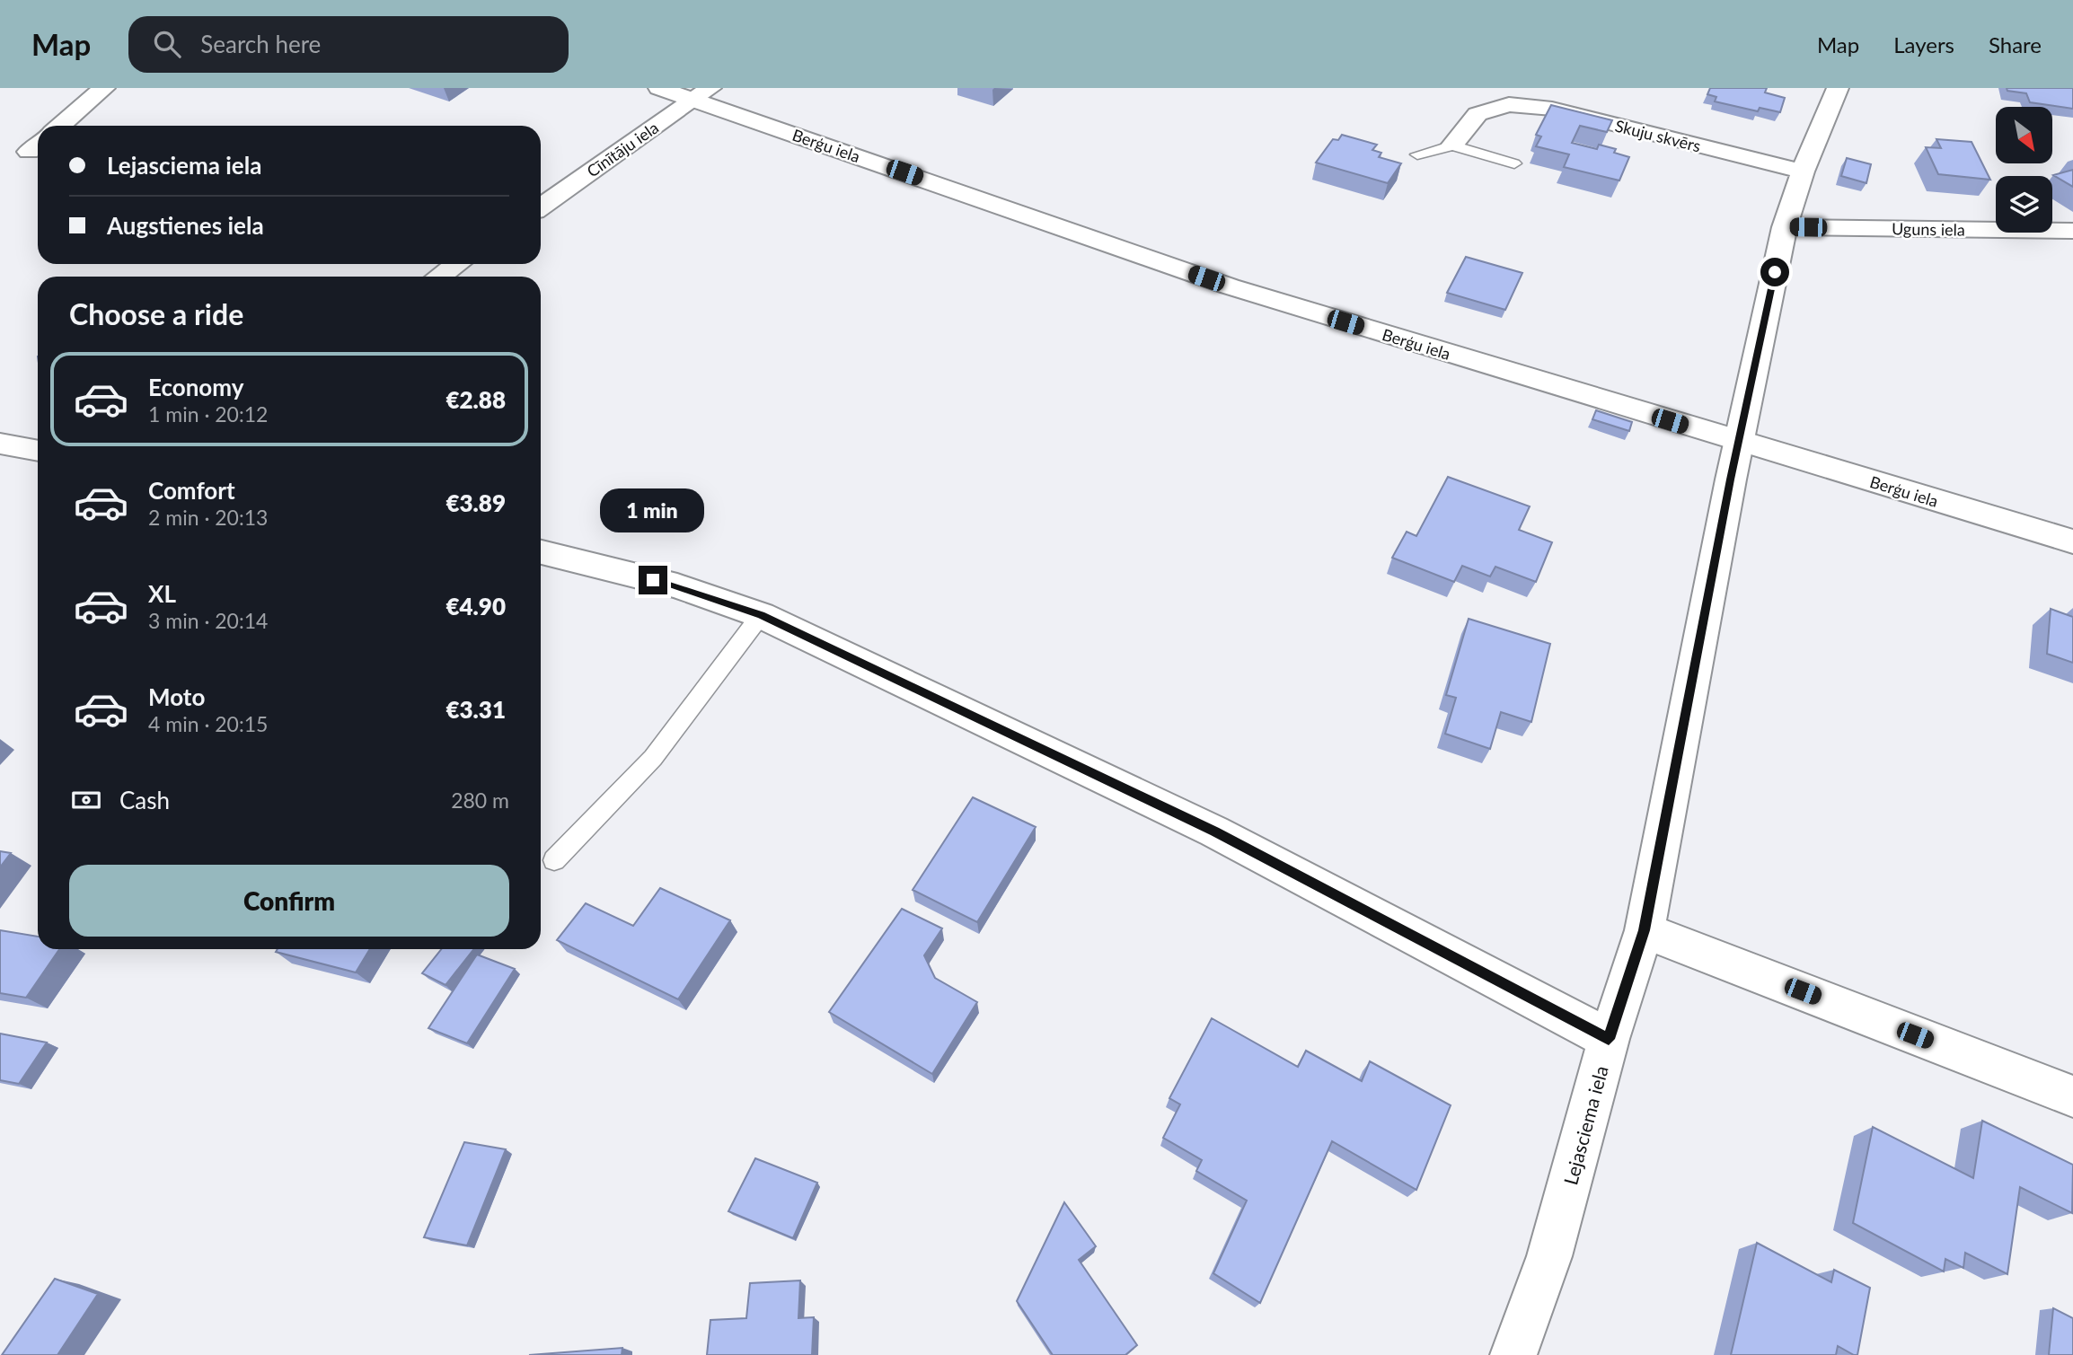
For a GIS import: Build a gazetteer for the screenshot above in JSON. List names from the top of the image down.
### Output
{
  "streets": {
    "street": [
      "Skuju skvērs",
      "Berģu iela",
      "Cīnītāju iela",
      "Uguns iela",
      "Lejasciema iela"
    ]
  },
  "crossings": [
    ["Skuju skvērs", "Lejasciema iela"],
    ["Berģu iela", "Cīnītāju iela"],
    ["Berģu iela", "Lejasciema iela"],
    ["Uguns iela", "Lejasciema iela"]
  ],
  "north": "bottom right",
  "page": {
    "header": "Map",
    "search": "Search here",
    "nav": ["Map", "Layers", "Share"],
    "banner": ["Lejasciema iela", "Augstienes iela"],
    "heading": "Choose a ride",
    "list": [
      {
        "name": "Economy",
        "note": "1 min · 20:12",
        "value": "€2.88"
      },
      {
        "name": "Comfort",
        "note": "2 min · 20:13",
        "value": "€3.89"
      },
      {
        "name": "XL",
        "note": "3 min · 20:14",
        "value": "€4.90"
      },
      {
        "name": "Moto",
        "note": "4 min · 20:15",
        "value": "€3.31"
      }
    ],
    "bubble": "1 min",
    "pay": ["Cash", "280 m"],
    "buttons": "Confirm"
  }
}
